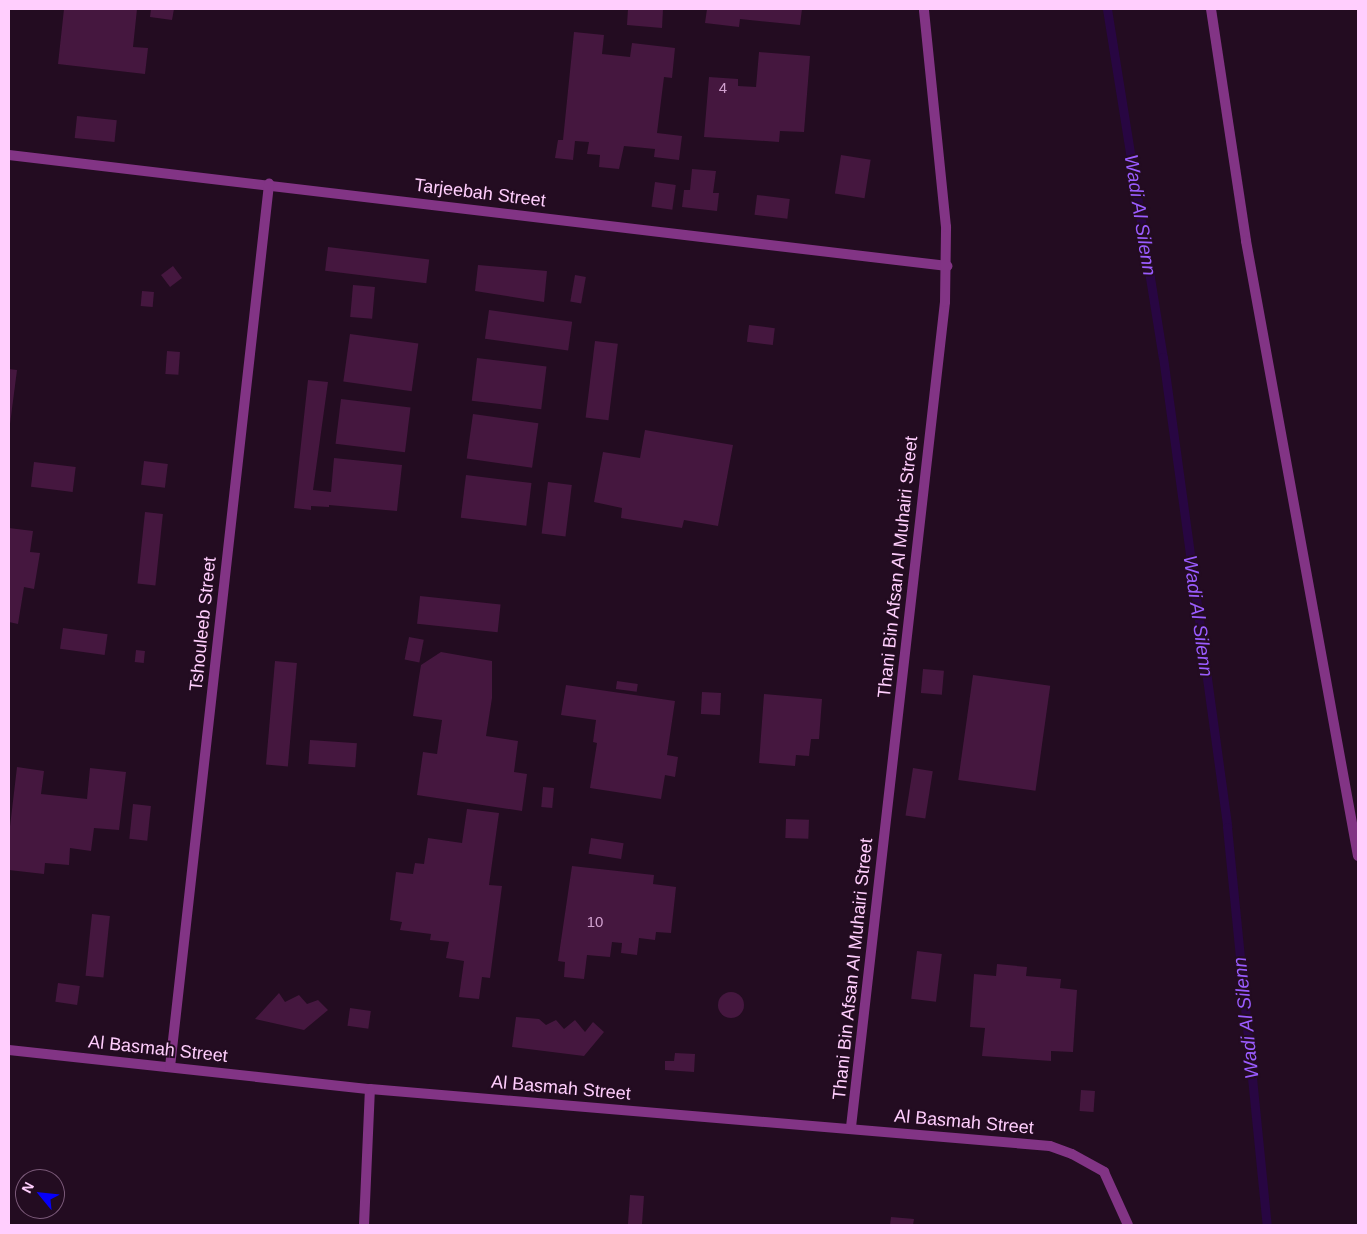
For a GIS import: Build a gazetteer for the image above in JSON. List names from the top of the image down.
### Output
{
  "streets": {
    "street": [
      "Tarjeebah Street",
      "Thani Bin Afsan Al Muhairi Street",
      "Tshouleeb Street",
      "Al Basmah Street"
    ]
  },
  "crossings": [
    ["Tarjeebah Street", "Thani Bin Afsan Al Muhairi Street"],
    ["Tarjeebah Street", "Tshouleeb Street"],
    ["Thani Bin Afsan Al Muhairi Street", "Al Basmah Street"],
    ["Tshouleeb Street", "Al Basmah Street"]
  ],
  "water": ["Wadi Al Silenn"],
  "house_numbers": ["4", "10"],
  "north": "top left"
}
